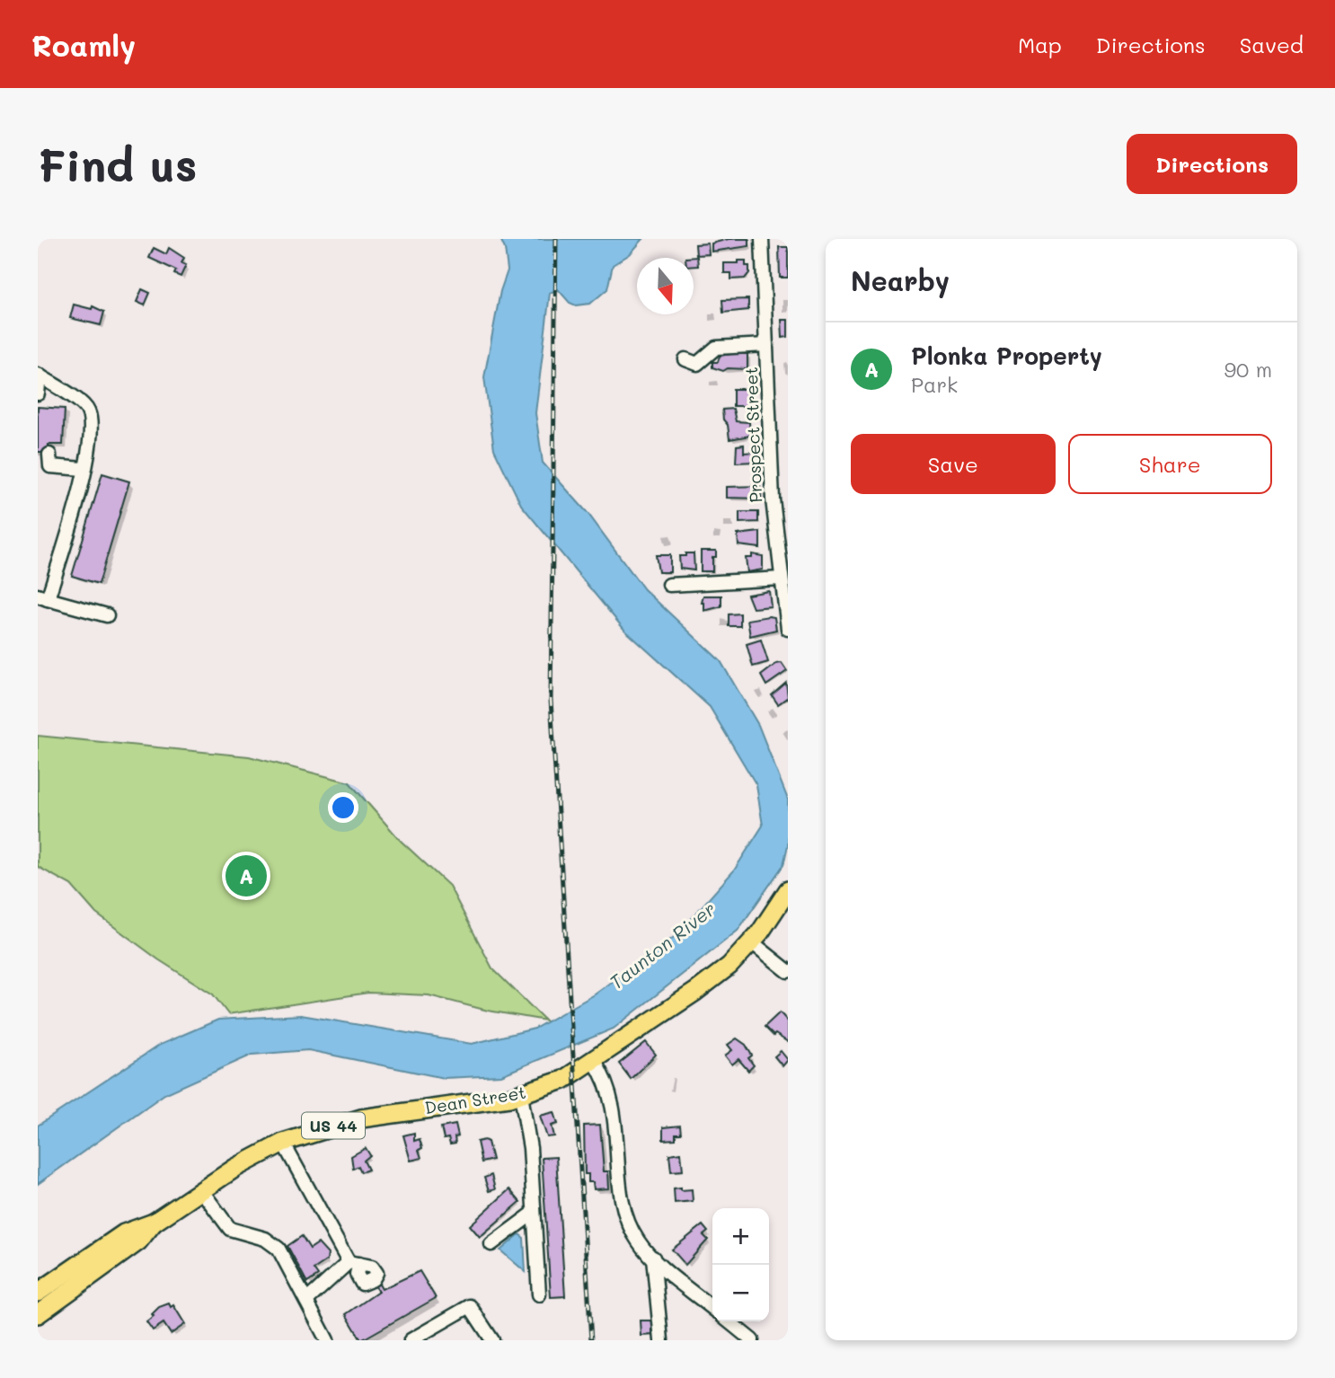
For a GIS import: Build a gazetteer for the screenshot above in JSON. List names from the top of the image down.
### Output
{
  "streets": {
    "highway": ["Dean Street", "US 44"],
    "street": ["Prospect Street"]
  },
  "water": ["Taunton River"],
  "north": "bottom",
  "page": {
    "header": "Roamly",
    "nav": ["Map", "Directions", "Saved"],
    "buttons": [
      "Directions",
      ["Save", "Share"]
    ],
    "title": "Find us",
    "heading": "Nearby",
    "list": [
      {
        "mark": "A",
        "name": "Plonka Property",
        "note": "Park",
        "value": "90 m"
      }
    ],
    "pins": "A",
    "map_buttons": ["+", "−"]
  }
}
